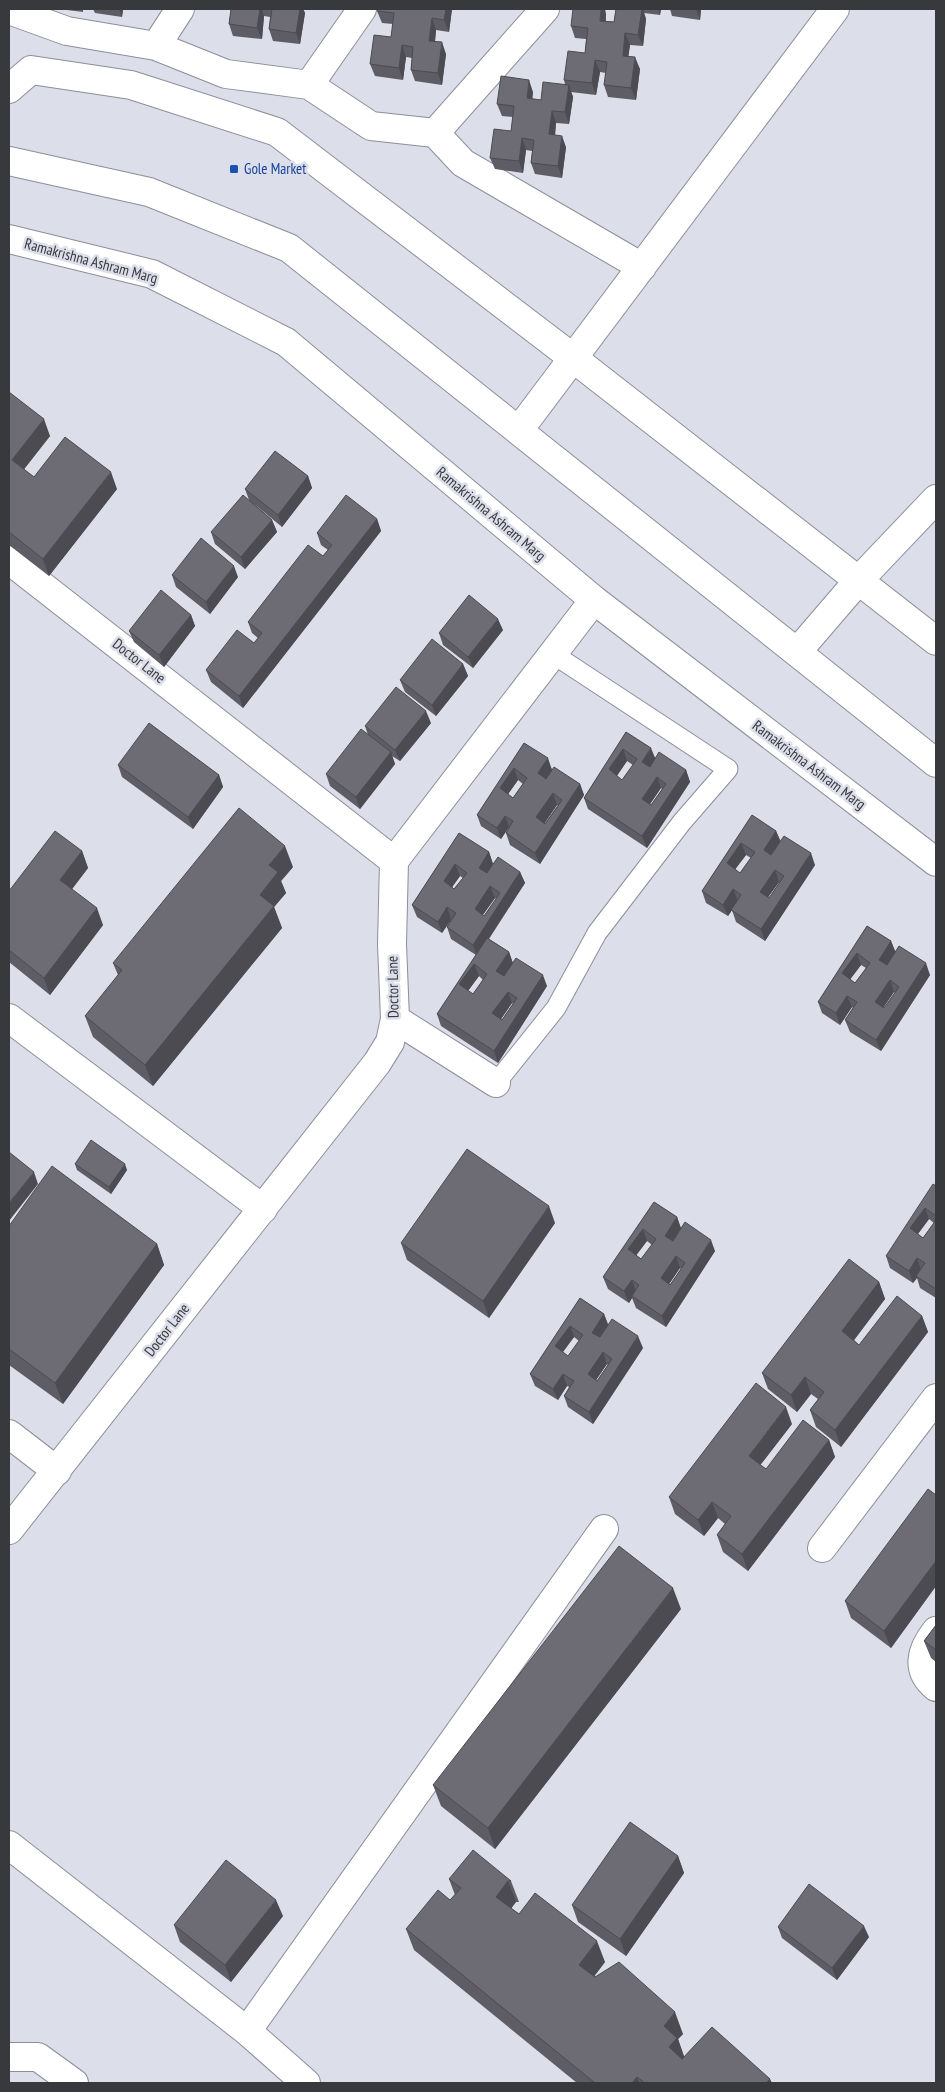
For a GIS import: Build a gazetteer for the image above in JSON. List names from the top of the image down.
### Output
{
  "streets": {
    "street": ["Ramakrishna Ashram Marg", "Doctor Lane"]
  },
  "places": {
    "transit": ["Gole Market"]
  }
}
